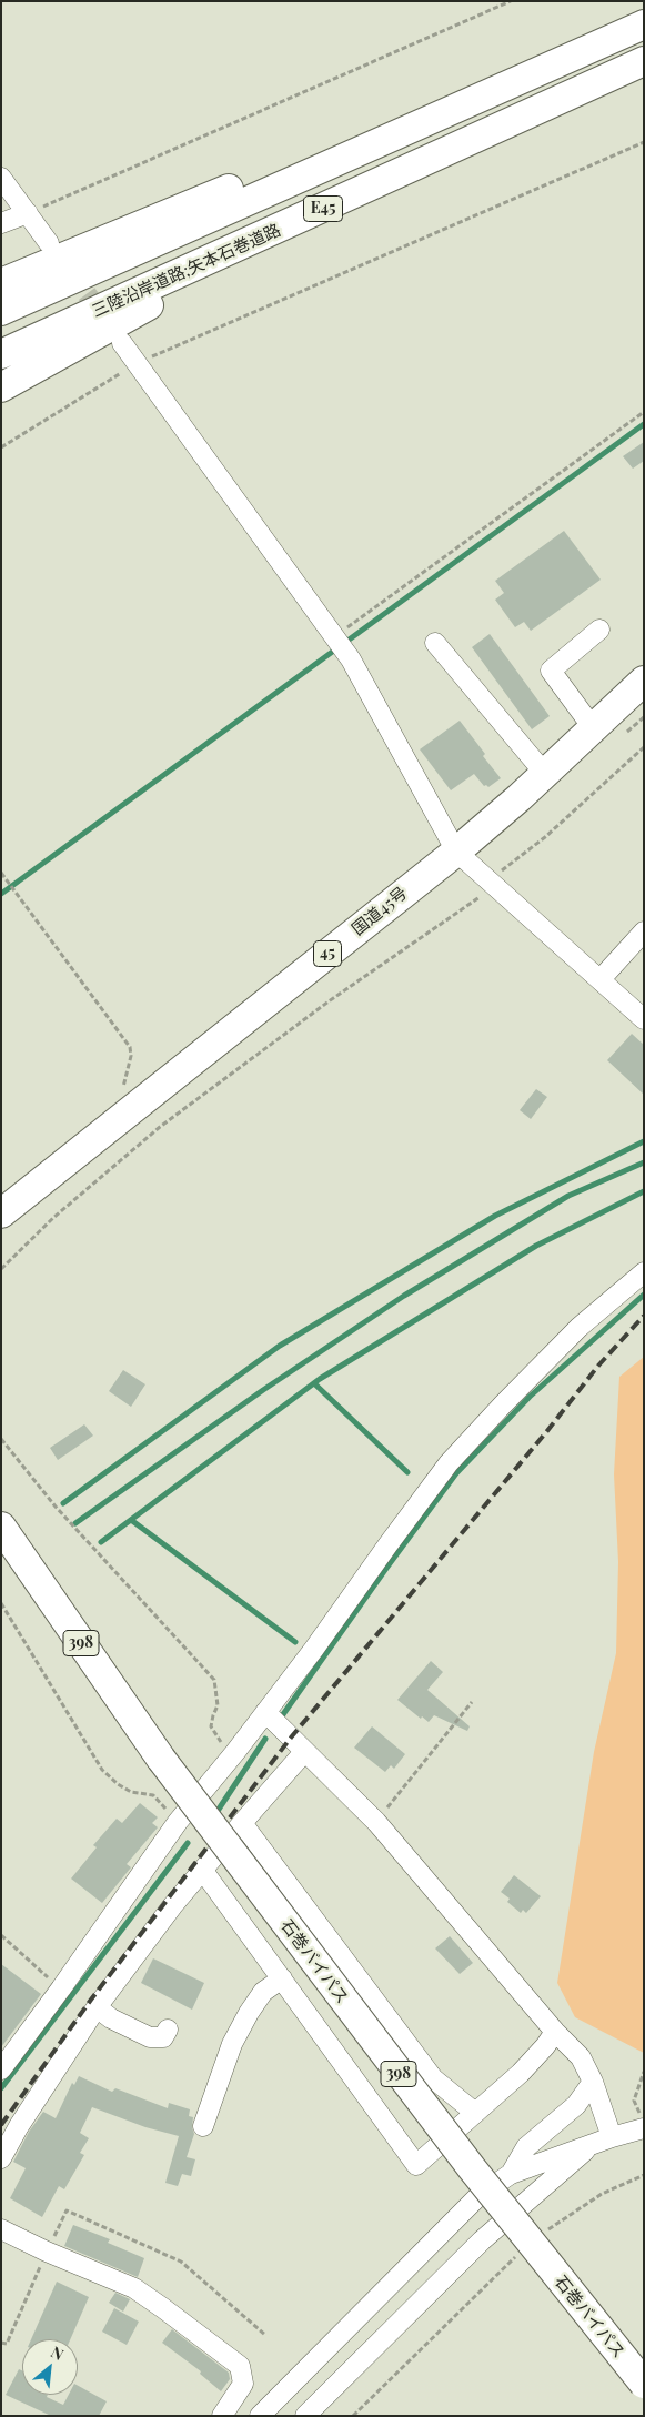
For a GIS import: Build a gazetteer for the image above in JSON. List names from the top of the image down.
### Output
{
  "streets": {
    "highway": [
      "E45",
      "三陸沿岸道路;矢本石巻道路",
      "国道45号",
      "45",
      "398",
      "石巻バイパス"
    ]
  },
  "north": "top right"
}
